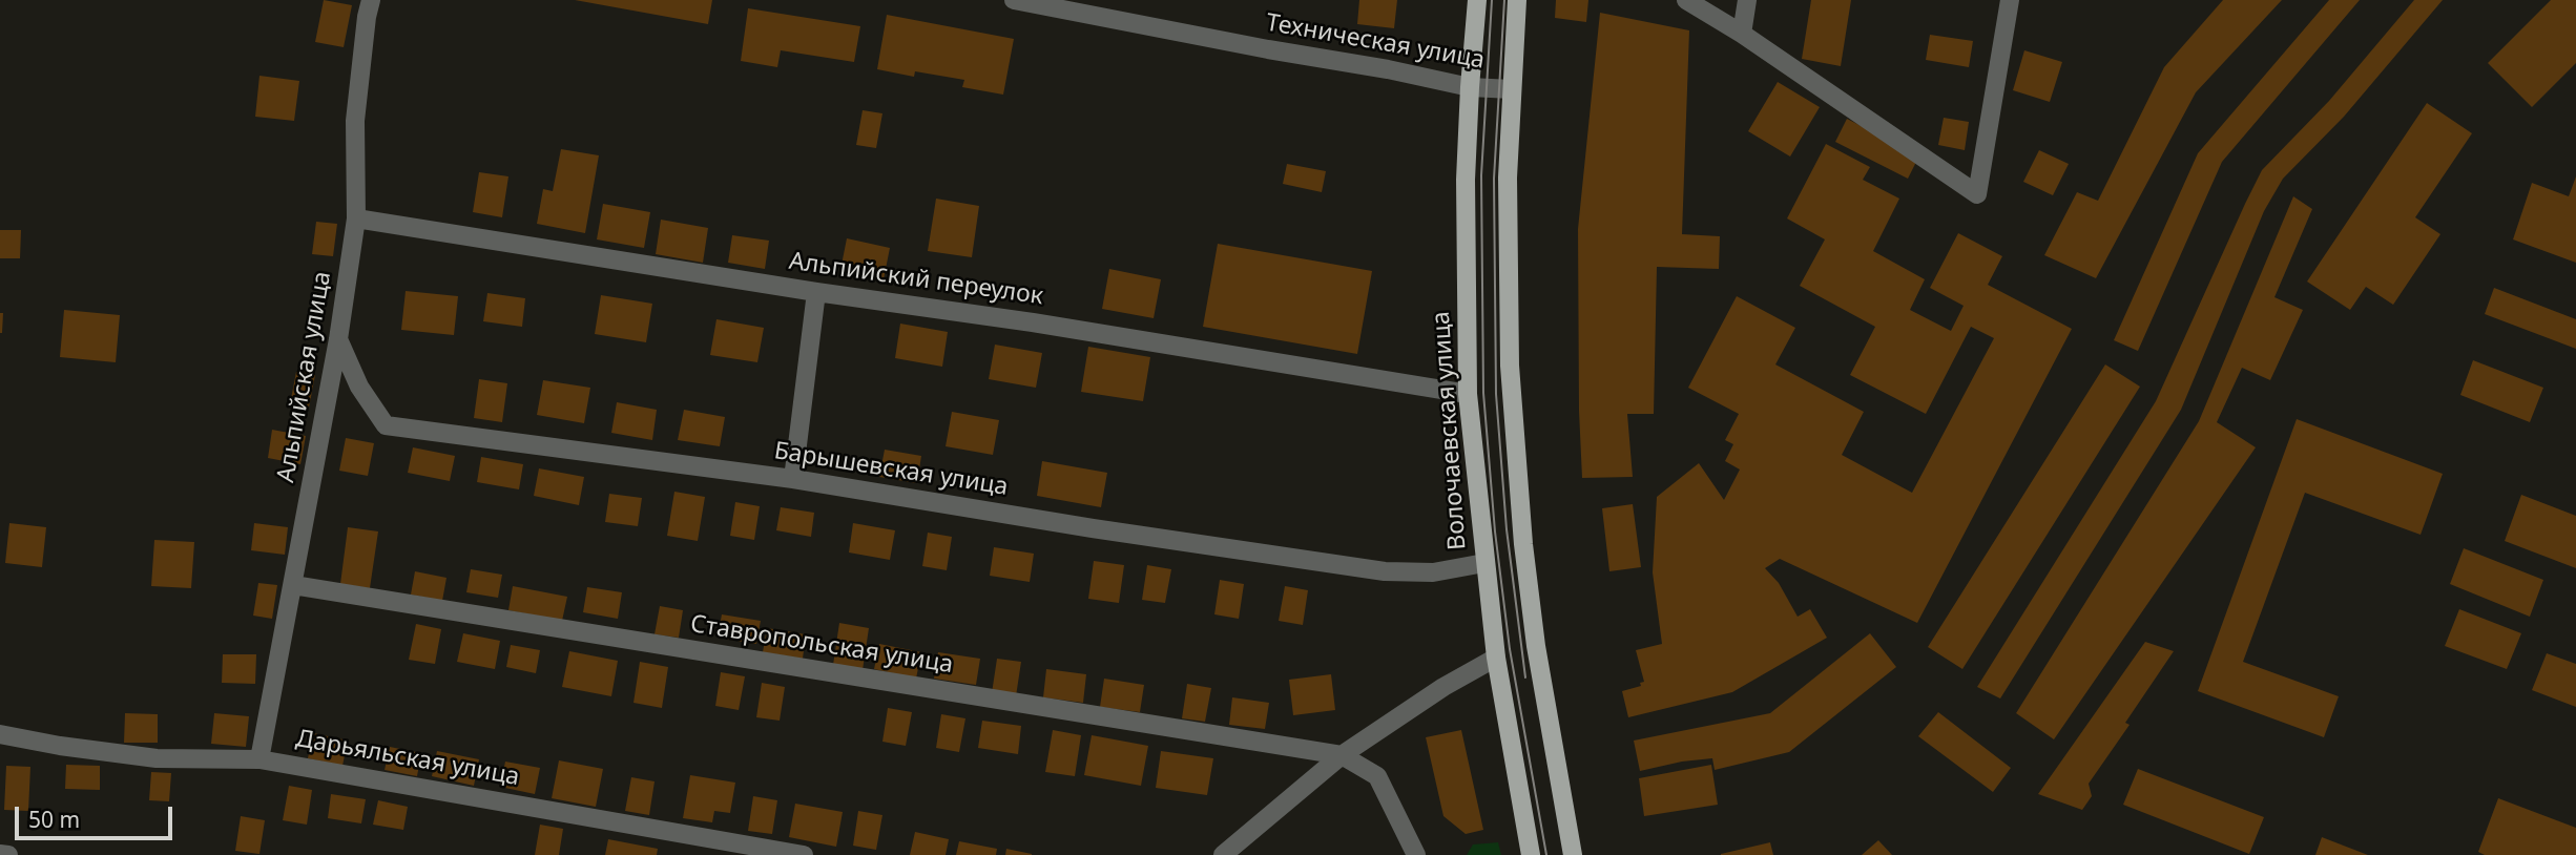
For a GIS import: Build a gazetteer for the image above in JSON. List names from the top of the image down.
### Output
{
  "streets": {
    "main road": ["Волочаевская улица"],
    "street": [
      "Техническая улица",
      "Альпийский переулок",
      "Альпийская улица",
      "Барышевская улица",
      "Ставропольская улица",
      "Дарьяльская улица"
    ]
  },
  "crossings": [
    ["Техническая улица", "Волочаевская улица"],
    ["Альпийский переулок", "Альпийская улица"],
    ["Альпийский переулок", "Волочаевская улица"],
    ["Альпийская улица", "Барышевская улица"],
    ["Альпийская улица", "Ставропольская улица"],
    ["Альпийская улица", "Дарьяльская улица"],
    ["Волочаевская улица", "Барышевская улица"]
  ],
  "scale_bar": "50 m"
}
